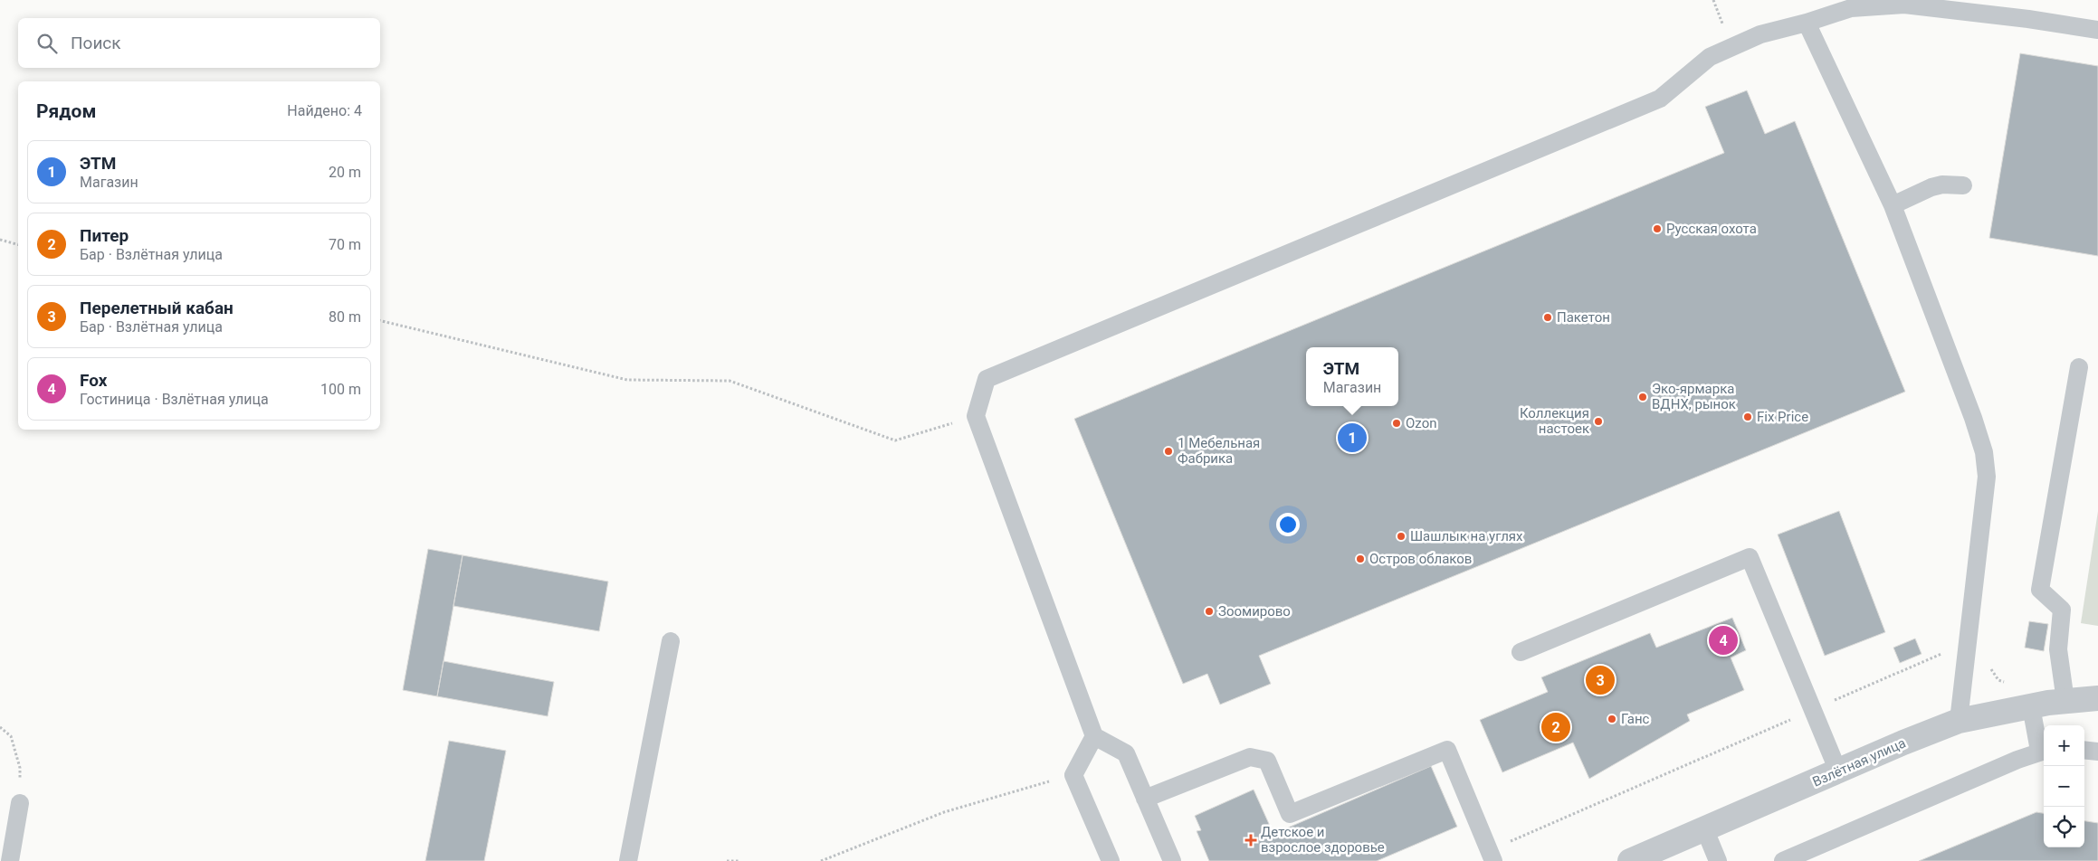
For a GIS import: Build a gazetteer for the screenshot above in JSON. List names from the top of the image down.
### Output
{
  "streets": {
    "street": ["Взлётная улица"]
  },
  "places": {
    "other": [
      "Русская охота",
      "Пакетон",
      "Эко-ярмарка ВДНХ, рынок",
      "Fix Price",
      "Коллекция настоек",
      "Ozon",
      "1 Мебельная Фабрика",
      "Шашлык на углях",
      "Остров облаков",
      "Зоомирово",
      "Ганс"
    ],
    "health": ["Детское и взрослое здоровье"]
  },
  "page": {
    "search": "Поиск",
    "heading": ["Рядом", "Найдено: 4"],
    "list": [
      {
        "mark": "1",
        "name": "ЭТМ",
        "note": "Магазин",
        "value": "20 m"
      },
      {
        "mark": "2",
        "name": "Питер",
        "note": "Бар · Взлётная улица",
        "value": "70 m"
      },
      {
        "mark": "3",
        "name": "Перелетный кабан",
        "note": "Бар · Взлётная улица",
        "value": "80 m"
      },
      {
        "mark": "4",
        "name": "Fox",
        "note": "Гостиница · Взлётная улица",
        "value": "100 m"
      }
    ],
    "popup": ["ЭТМ", "Магазин"],
    "pins": [
      "1",
      "4",
      "3",
      "2"
    ],
    "map_buttons": ["+", "−"]
  }
}
